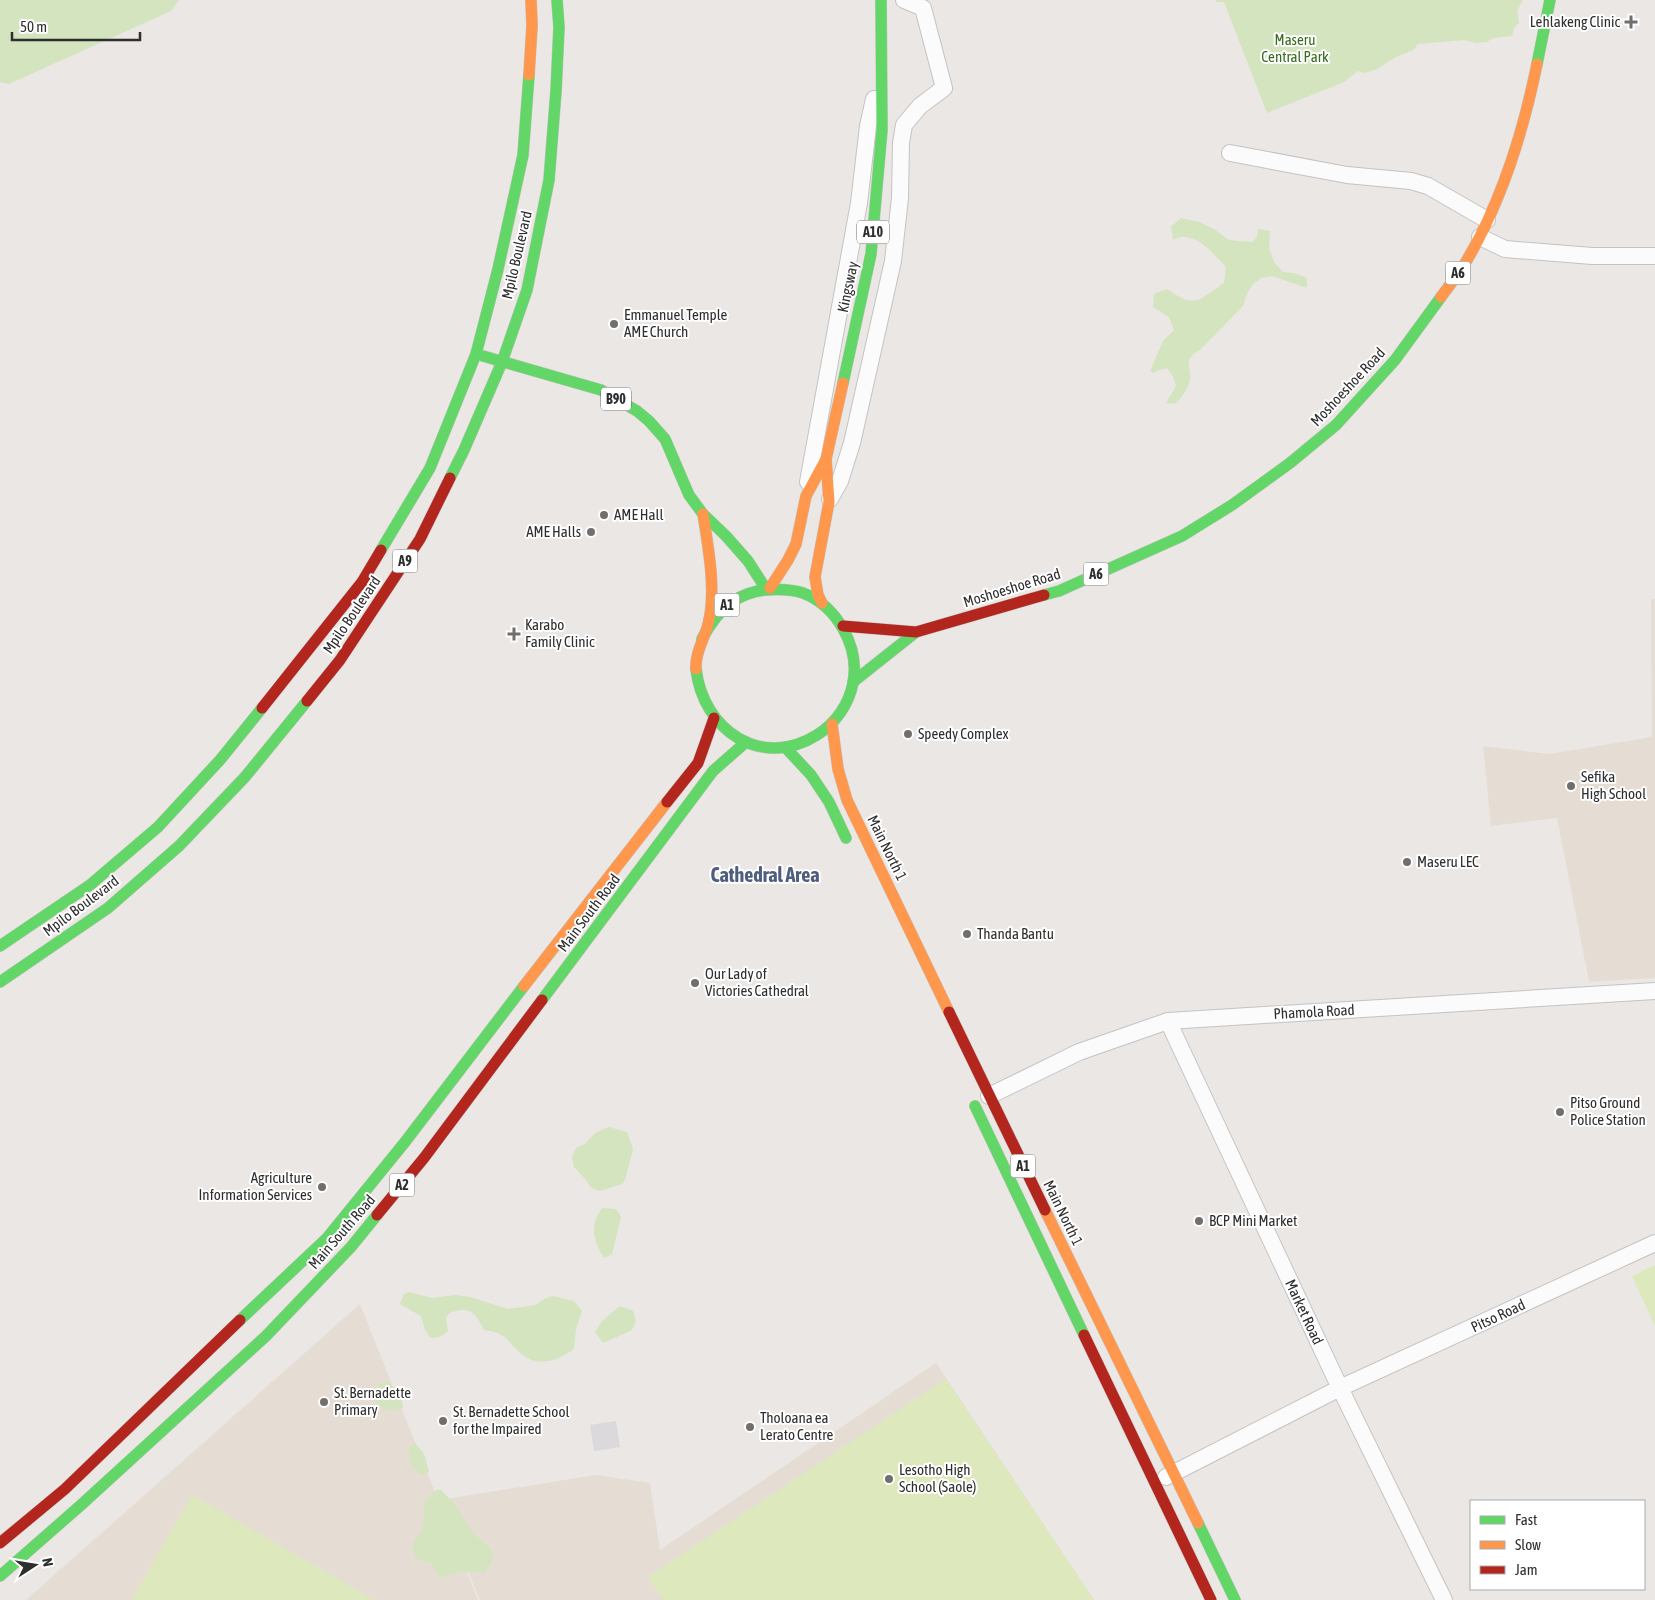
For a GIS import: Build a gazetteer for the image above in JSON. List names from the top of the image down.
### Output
{
  "streets": {
    "main road": [
      "A10",
      "Mpilo Boulevard",
      "A6",
      "Kingsway",
      "Moshoeshoe Road",
      "B90",
      "A9",
      "A1",
      "Main North 1",
      "Main South Road",
      "A2"
    ],
    "street": ["Phamola Road", "Market Road", "Pitso Road"]
  },
  "crossings": [
    ["Mpilo Boulevard", "B90"],
    ["Kingsway", "Moshoeshoe Road"],
    ["Kingsway", "B90"],
    ["Kingsway", "A1"],
    ["Kingsway", "Main North 1"],
    ["Kingsway", "Main South Road"],
    ["Moshoeshoe Road", "B90"],
    ["Moshoeshoe Road", "A1"],
    ["Moshoeshoe Road", "Main North 1"],
    ["Moshoeshoe Road", "Main South Road"],
    ["B90", "A1"],
    ["B90", "Main North 1"],
    ["B90", "Main South Road"],
    ["A1", "Main North 1"],
    ["A1", "Main South Road"],
    ["A1", "Pitso Road"],
    ["Main North 1", "Main South Road"],
    ["Main North 1", "Phamola Road"],
    ["Main North 1", "Pitso Road"],
    ["Phamola Road", "Market Road"],
    ["Market Road", "Pitso Road"]
  ],
  "districts": ["Cathedral Area"],
  "parks": ["Maseru Central Park"],
  "places": {
    "health": ["Lehlakeng Clinic", "Karabo Family Clinic"],
    "other": [
      "Emmanuel Temple AME Church",
      "AME Hall",
      "AME Halls",
      "Speedy Complex",
      "Sefika High School",
      "Maseru LEC",
      "Thanda Bantu",
      "Our Lady of Victories Cathedral",
      "Pitso Ground Police Station",
      "Agriculture Information Services",
      "BCP Mini Market",
      "St. Bernadette Primary",
      "St. Bernadette School for the Impaired",
      "Tholoana ea Lerato Centre",
      "Lesotho High School (Saole)"
    ]
  },
  "legend": ["Fast", "Slow", "Jam"],
  "scale_bar": "50 m",
  "north": "right"
}
